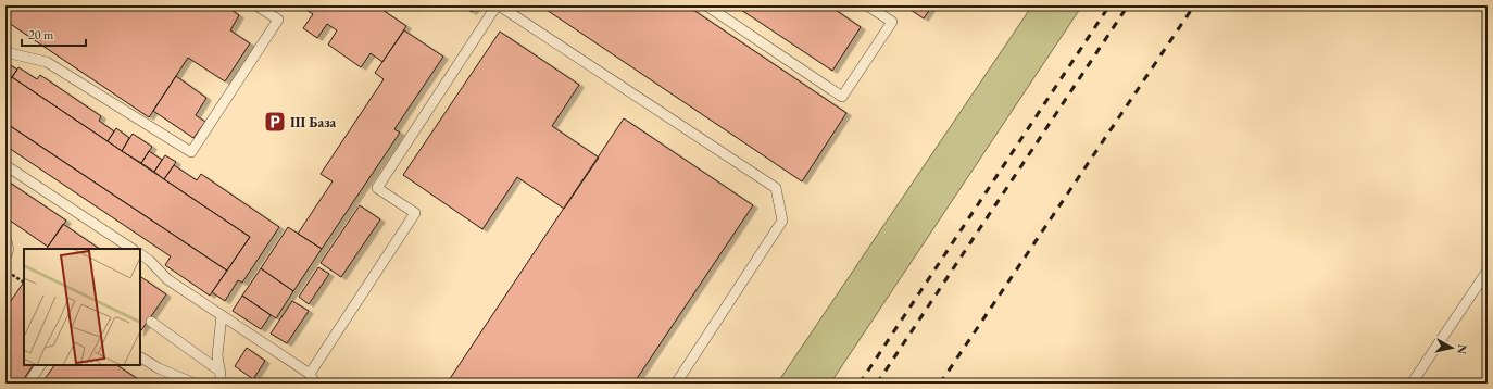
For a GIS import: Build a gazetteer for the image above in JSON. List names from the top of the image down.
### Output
{
  "places": {
    "parking": ["III База"]
  },
  "scale_bar": "20 m",
  "north": "right"
}
